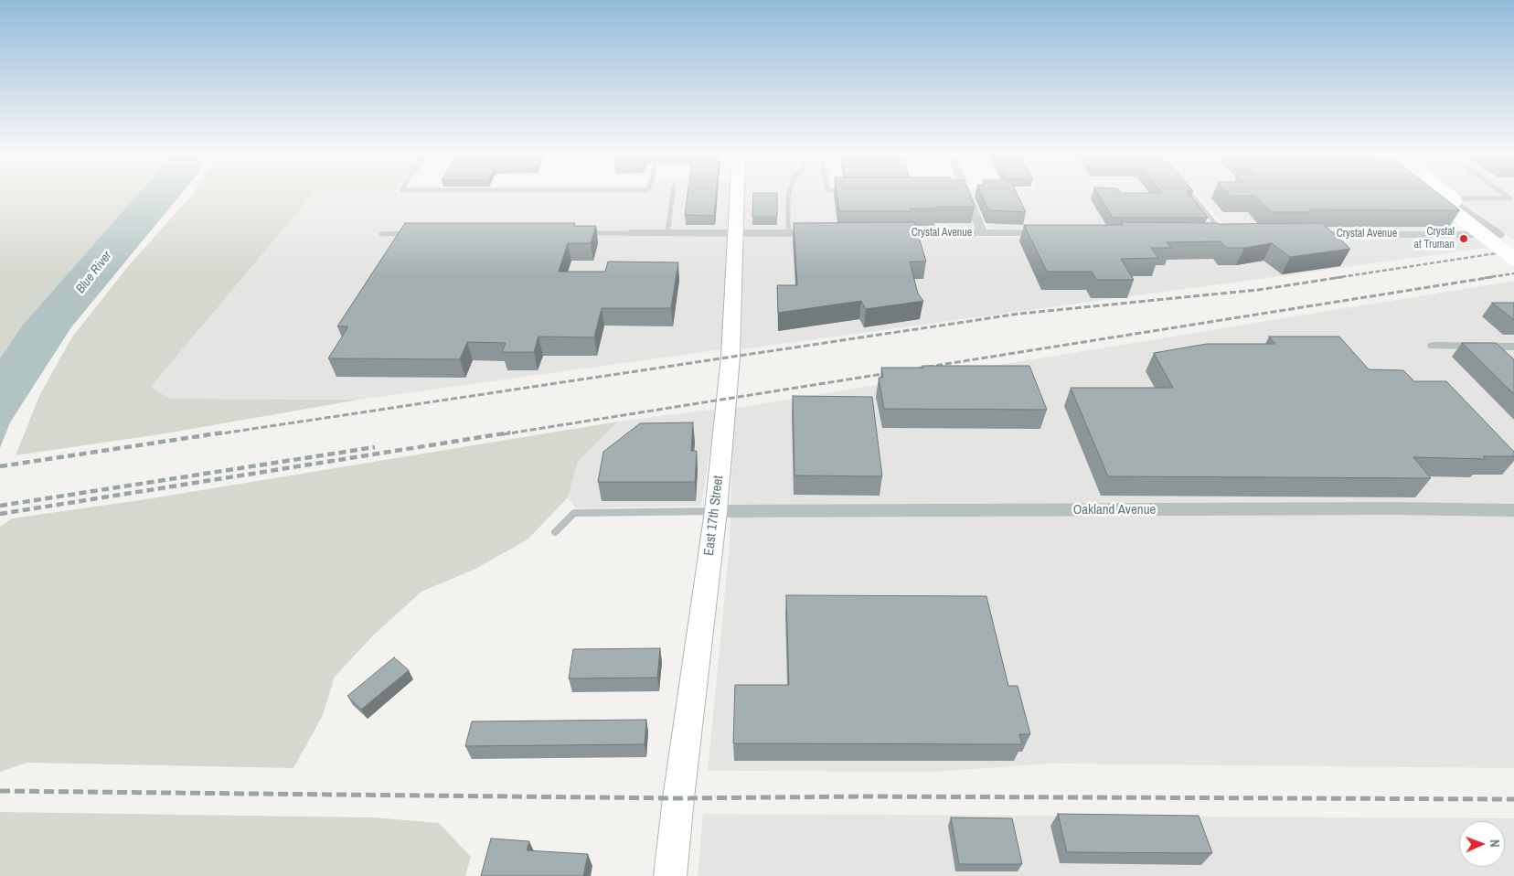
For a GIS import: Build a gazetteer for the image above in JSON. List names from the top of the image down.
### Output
{
  "streets": {
    "street": ["Crystal Avenue", "Oakland Avenue", "East 17th Street"]
  },
  "crossings": [
    ["Oakland Avenue", "East 17th Street"]
  ],
  "water": ["Blue River"],
  "places": ["Crystal at Truman"],
  "north": "right"
}
